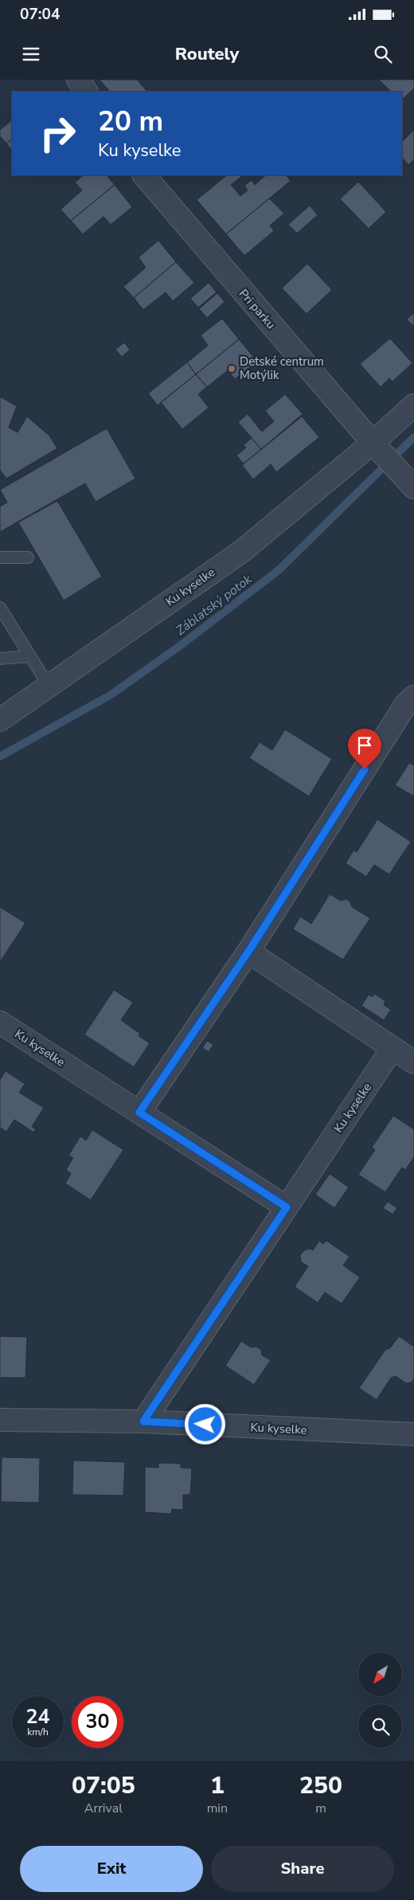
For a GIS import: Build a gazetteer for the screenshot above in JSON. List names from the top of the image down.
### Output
{
  "streets": {
    "street": ["Pri parku", "Ku kyselke"]
  },
  "crossings": [
    ["Pri parku", "Ku kyselke"]
  ],
  "water": ["Záblatský potok"],
  "places": ["Detské centrum Motýlik"],
  "north": "bottom left",
  "page": {
    "status": "07:04",
    "header": "Routely",
    "turn": ["20 m", "Ku kyselke"],
    "speed": "24 km/h",
    "limit": "30",
    "eta": [
      "07:05",
      "Arrival",
      "1",
      "min",
      "250",
      "m"
    ],
    "buttons": ["Exit", "Share"]
  }
}
